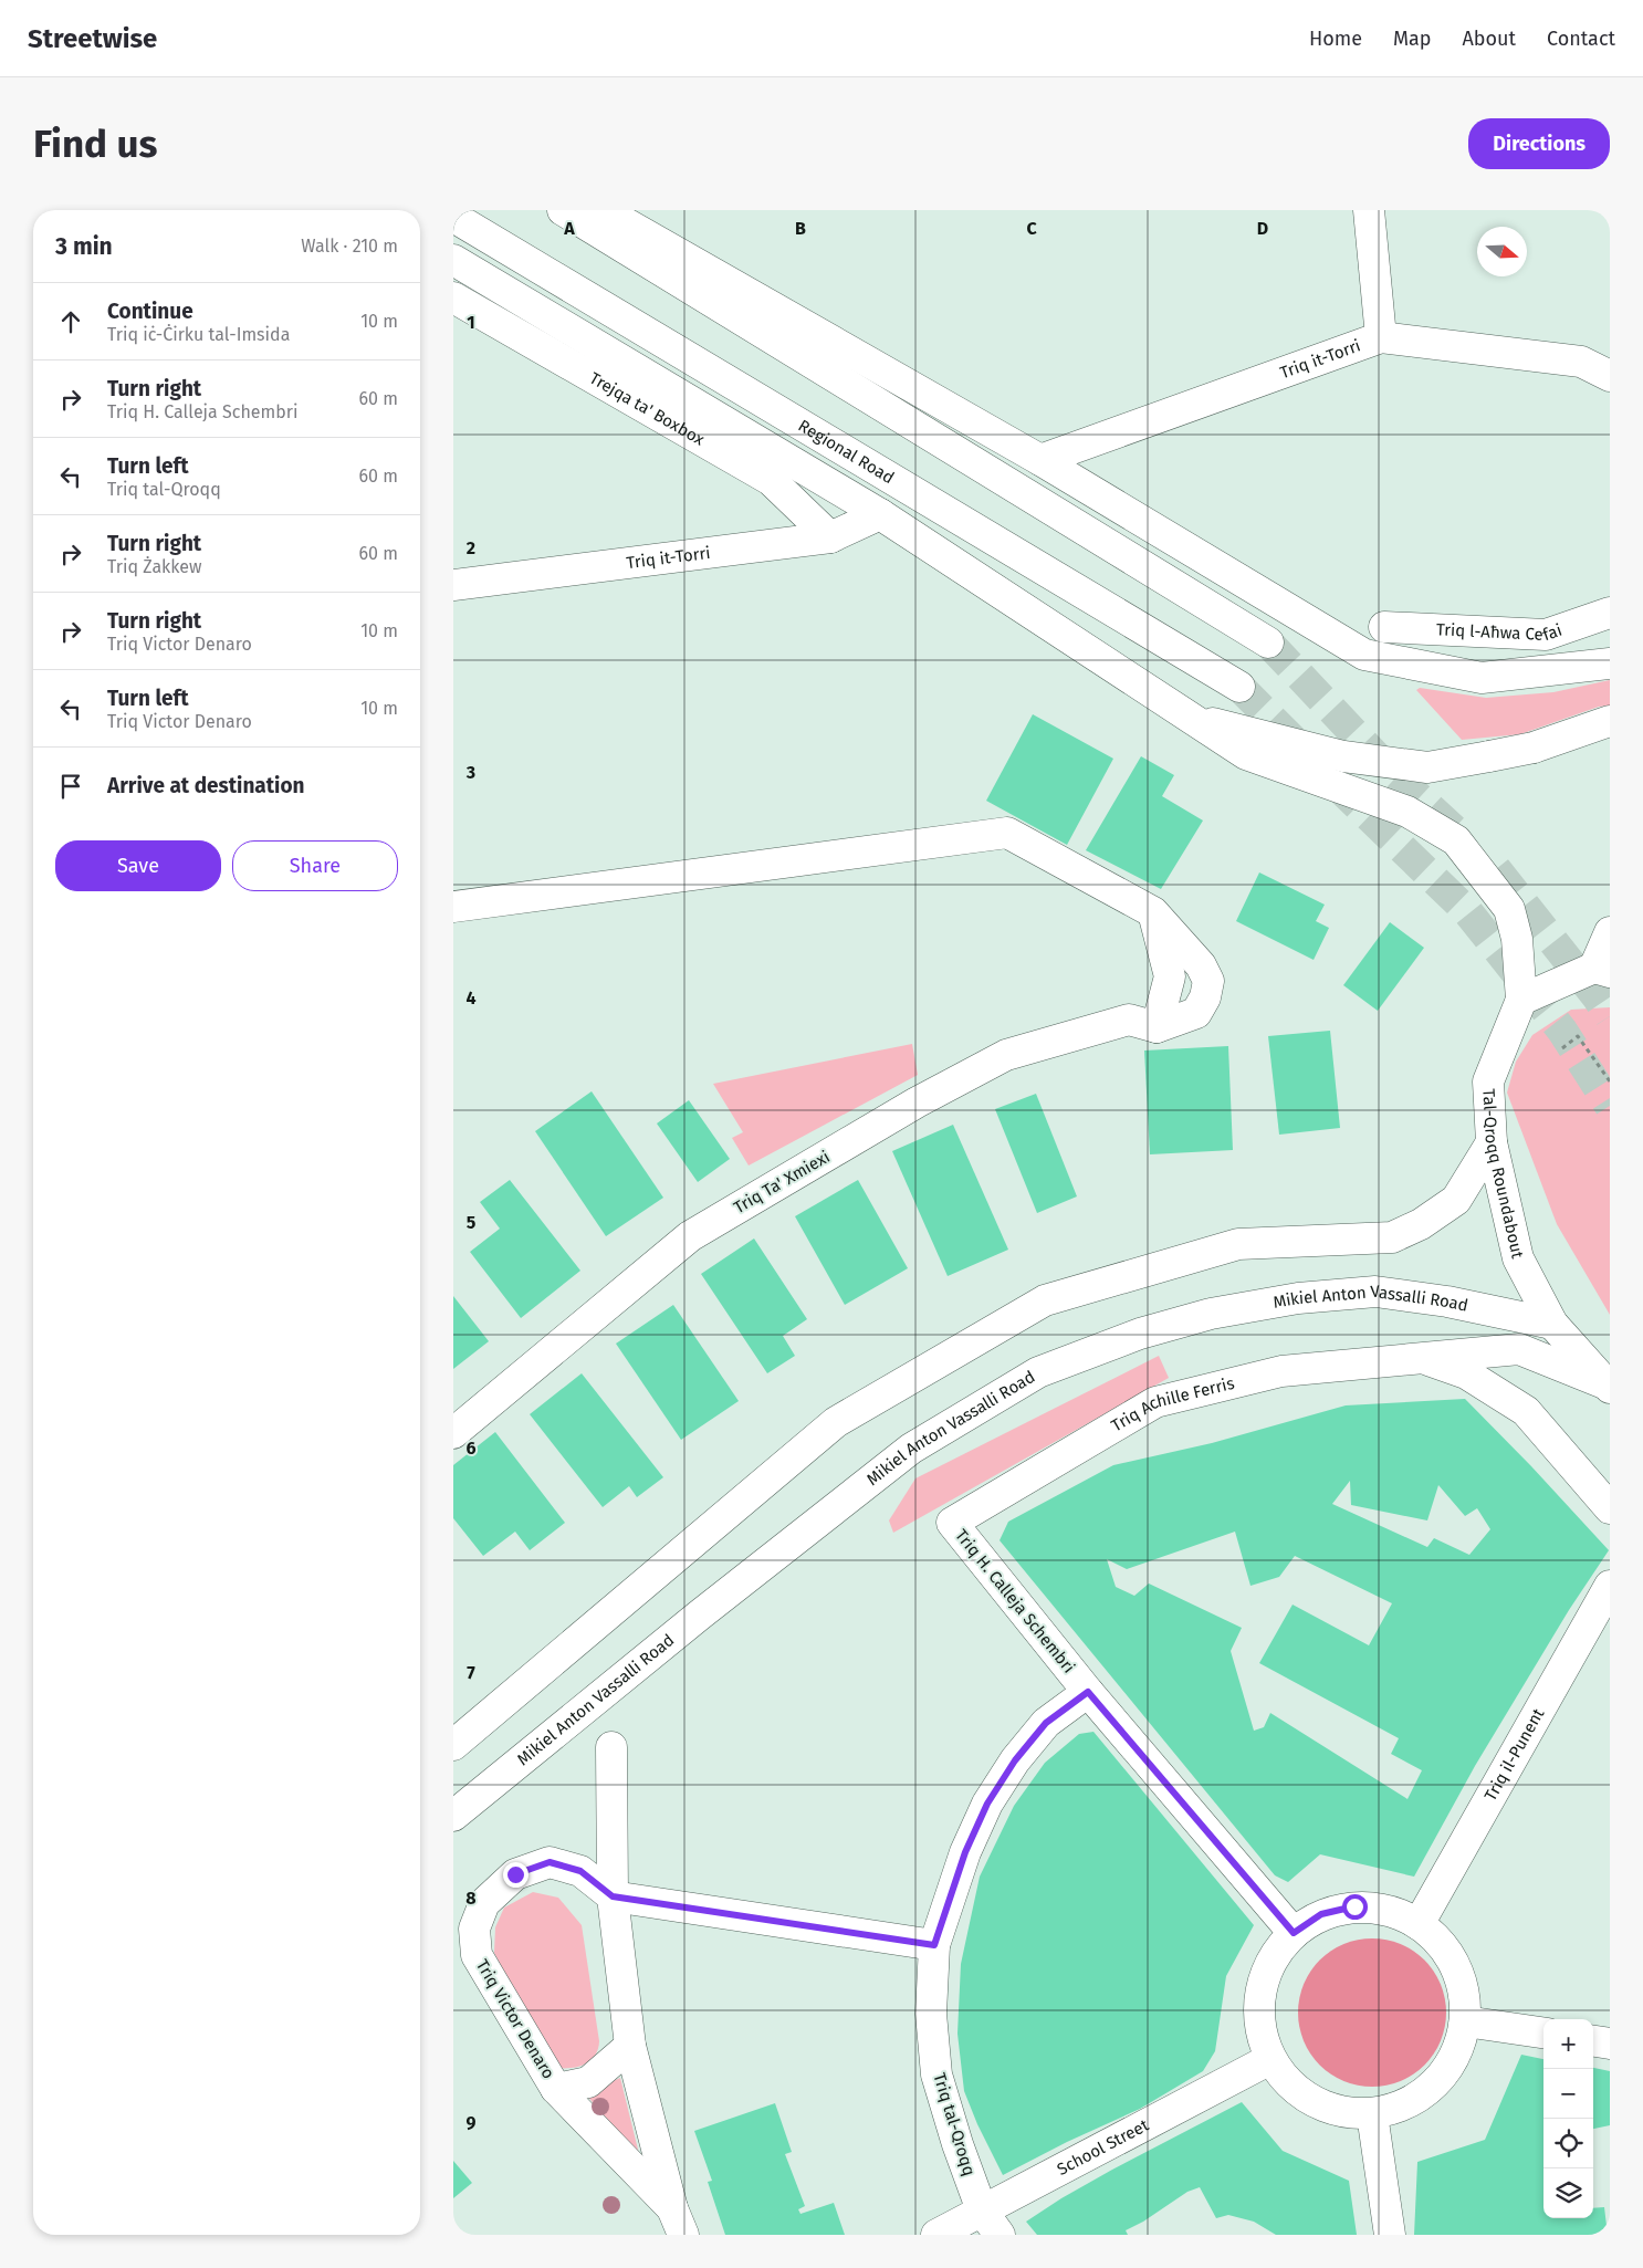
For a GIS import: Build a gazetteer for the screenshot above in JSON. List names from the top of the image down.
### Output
{
  "streets": {
    "main road": [
      "Triq it-Torri",
      "Trejqa ta' Boxbox",
      "Regional Road",
      "Triq l-Aħwa Cefai",
      "Tal-Qroqq Roundabout",
      "Triq Ta' Xmiexi",
      "Mikiel Anton Vassalli Road",
      "Triq Achille Ferris",
      "Triq H. Calleja Schembri",
      "Triq il-Punent",
      "Triq Victor Denaro",
      "Triq tal-Qroqq",
      "School Street"
    ]
  },
  "crossings": [
    ["Triq it-Torri", "Trejqa ta' Boxbox"],
    ["Tal-Qroqq Roundabout", "Mikiel Anton Vassalli Road"],
    ["Tal-Qroqq Roundabout", "Triq Achille Ferris"],
    ["Triq Achille Ferris", "Triq H. Calleja Schembri"],
    ["Triq H. Calleja Schembri", "Triq tal-Qroqq"],
    ["Triq tal-Qroqq", "School Street"]
  ],
  "north": "right",
  "page": {
    "header": "Streetwise",
    "nav": [
      "Home",
      "Map",
      "About",
      "Contact"
    ],
    "buttons": [
      "Directions",
      ["Save", "Share"]
    ],
    "title": "Find us",
    "heading": ["3 min", "Walk · 210 m"],
    "list": [
      ["Continue", "Triq iċ-Ċirku tal-Imsida", "10 m"],
      ["Turn right", "Triq H. Calleja Schembri", "60 m"],
      ["Turn left", "Triq tal-Qroqq", "60 m"],
      ["Turn right", "Triq Żakkew", "60 m"],
      ["Turn right", "Triq Victor Denaro", "10 m"],
      ["Turn left", "Triq Victor Denaro", "10 m"],
      "Arrive at destination"
    ],
    "map_buttons": ["+", "−"]
  },
  "grid": {
    "columns": [
      "A",
      "B",
      "C",
      "D"
    ],
    "rows": [
      "1",
      "2",
      "3",
      "4",
      "5",
      "6",
      "7",
      "8",
      "9"
    ]
  }
}
